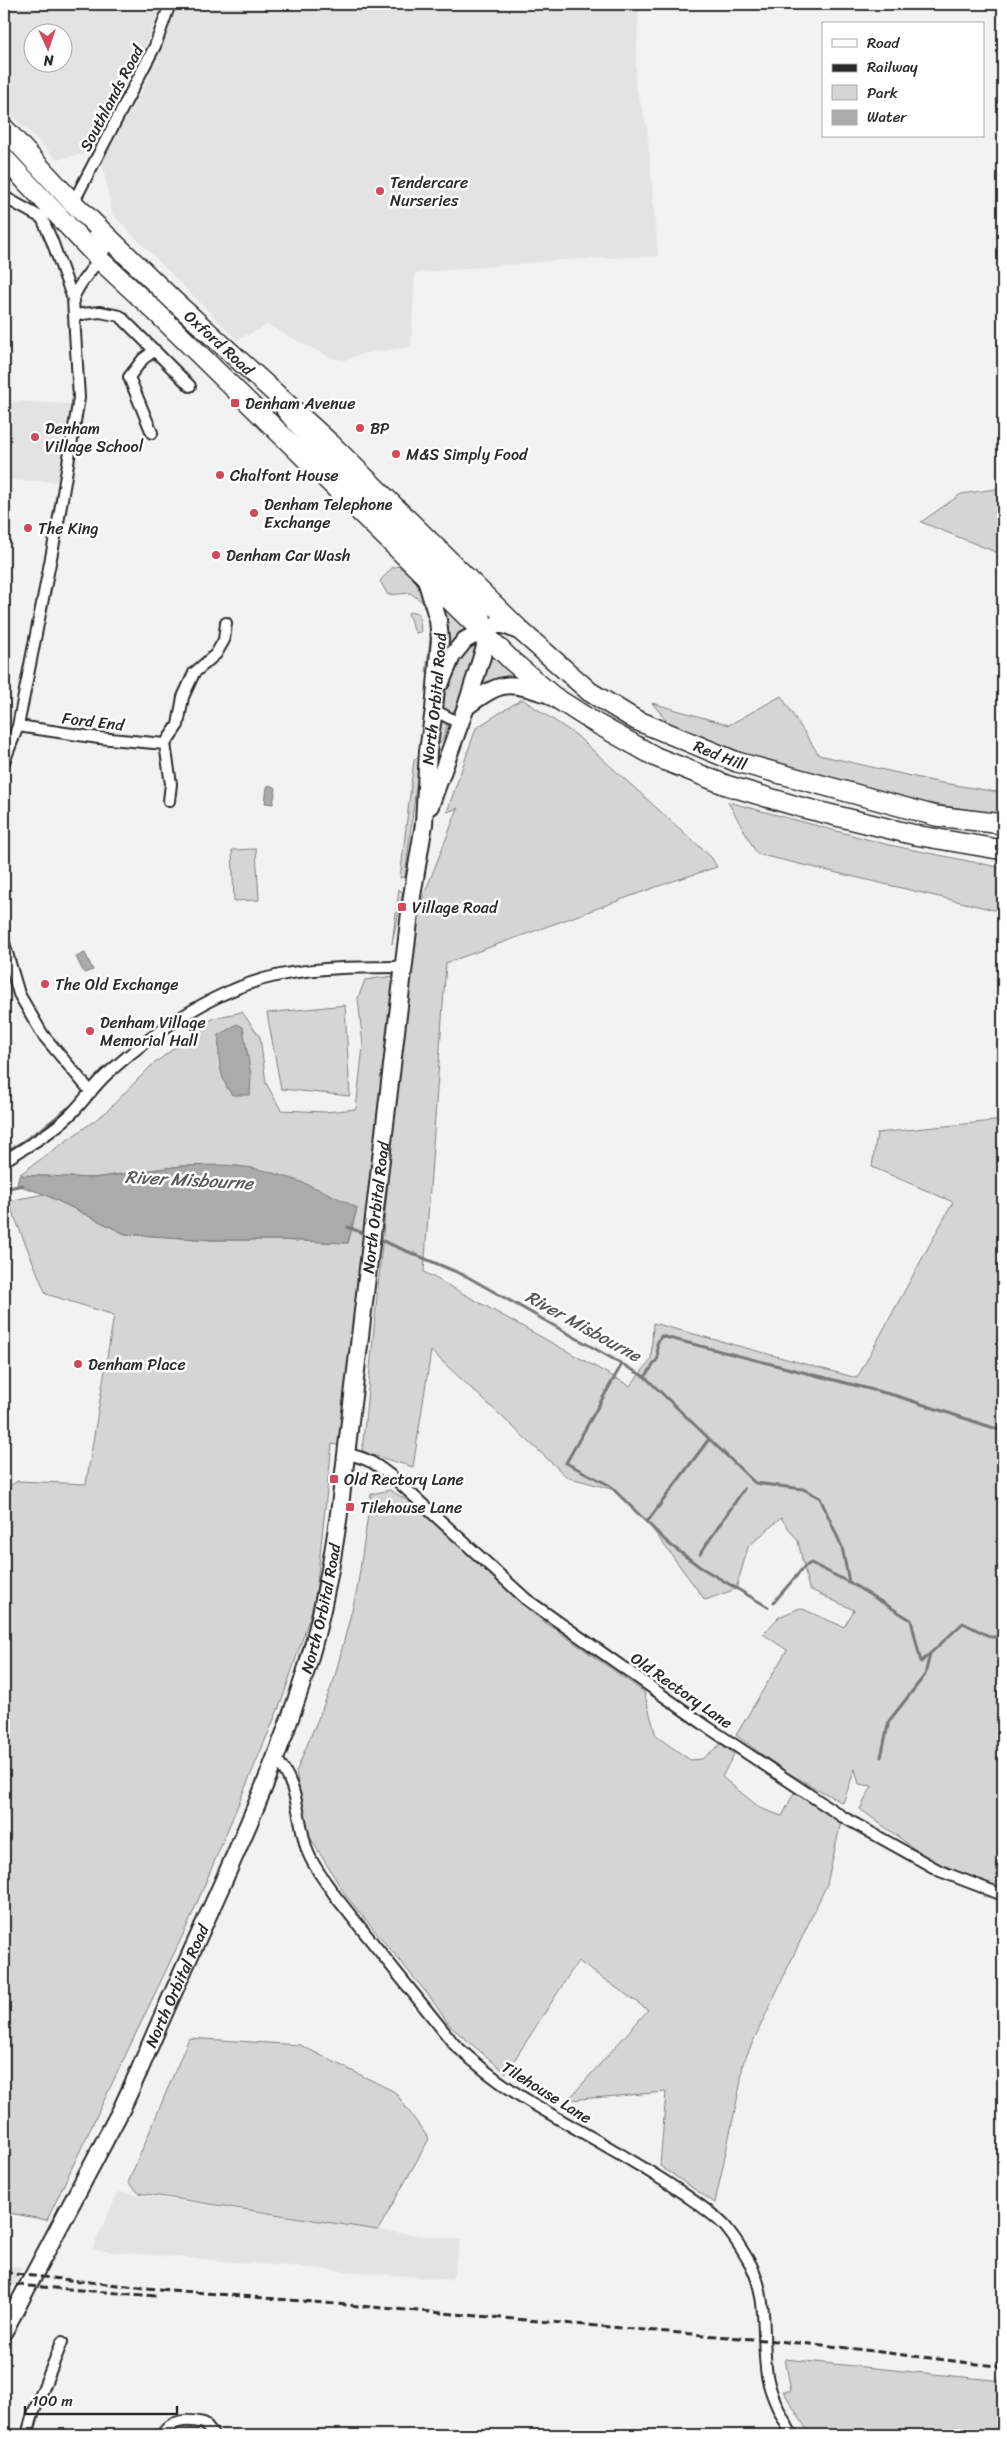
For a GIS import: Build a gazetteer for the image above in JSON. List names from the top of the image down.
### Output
{
  "streets": {
    "highway": ["Oxford Road", "Red Hill"],
    "main road": ["North Orbital Road"],
    "street": [
      "Southlands Road",
      "Ford End",
      "Old Rectory Lane",
      "Tilehouse Lane"
    ]
  },
  "crossings": [
    ["Southlands Road", "Oxford Road"],
    ["Oxford Road", "North Orbital Road"],
    ["Oxford Road", "Red Hill"],
    ["North Orbital Road", "Red Hill"],
    ["North Orbital Road", "Old Rectory Lane"],
    ["North Orbital Road", "Tilehouse Lane"]
  ],
  "water": ["River Misbourne"],
  "places": {
    "other": [
      "Tendercare Nurseries",
      "BP",
      "Denham Village School",
      "M&S Simply Food",
      "Chalfont House",
      "Denham Telephone Exchange",
      "The King",
      "Denham Car Wash",
      "The Old Exchange",
      "Denham Village Memorial Hall",
      "Denham Place"
    ],
    "transit": [
      "Denham Avenue",
      "Village Road",
      "Old Rectory Lane",
      "Tilehouse Lane"
    ]
  },
  "legend": [
    "Road",
    "Railway",
    "Park",
    "Water"
  ],
  "scale_bar": "100 m",
  "north": "bottom"
}
